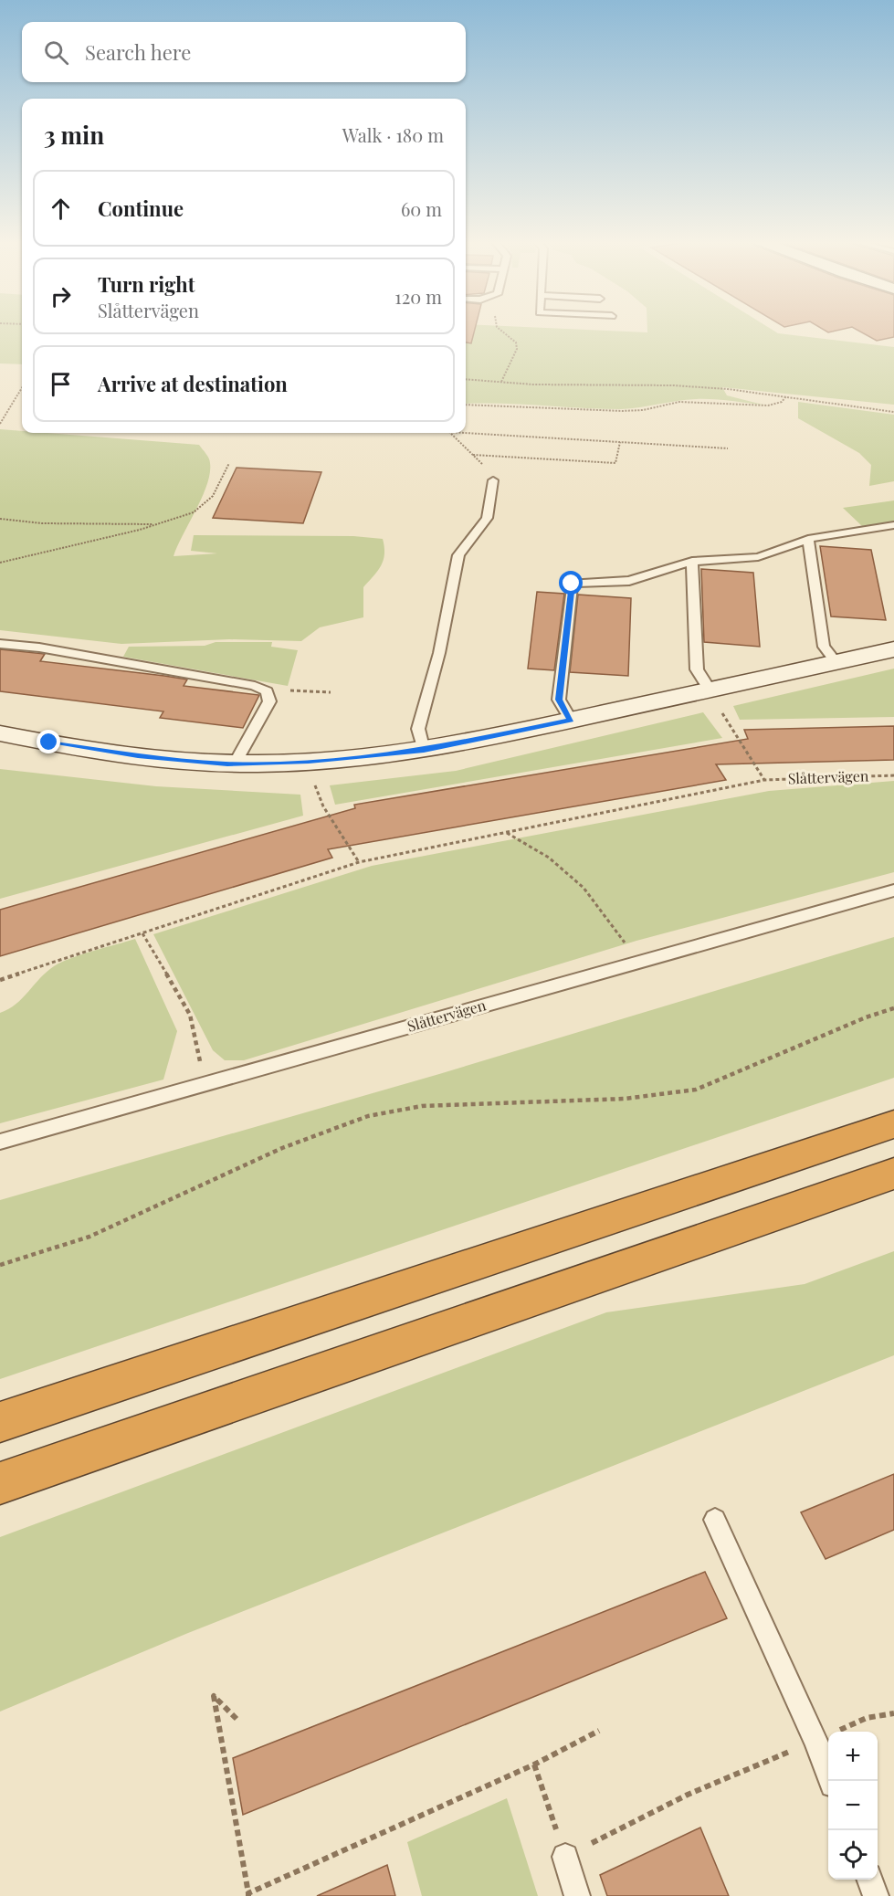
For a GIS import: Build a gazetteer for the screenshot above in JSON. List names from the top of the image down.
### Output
{
  "streets": {
    "lane": ["Slåttervägen"]
  },
  "page": {
    "search": "Search here",
    "heading": ["3 min", "Walk · 180 m"],
    "list": [
      ["Continue", "60 m"],
      ["Turn right", "Slåttervägen", "120 m"],
      "Arrive at destination"
    ],
    "map_buttons": ["+", "−"]
  }
}
